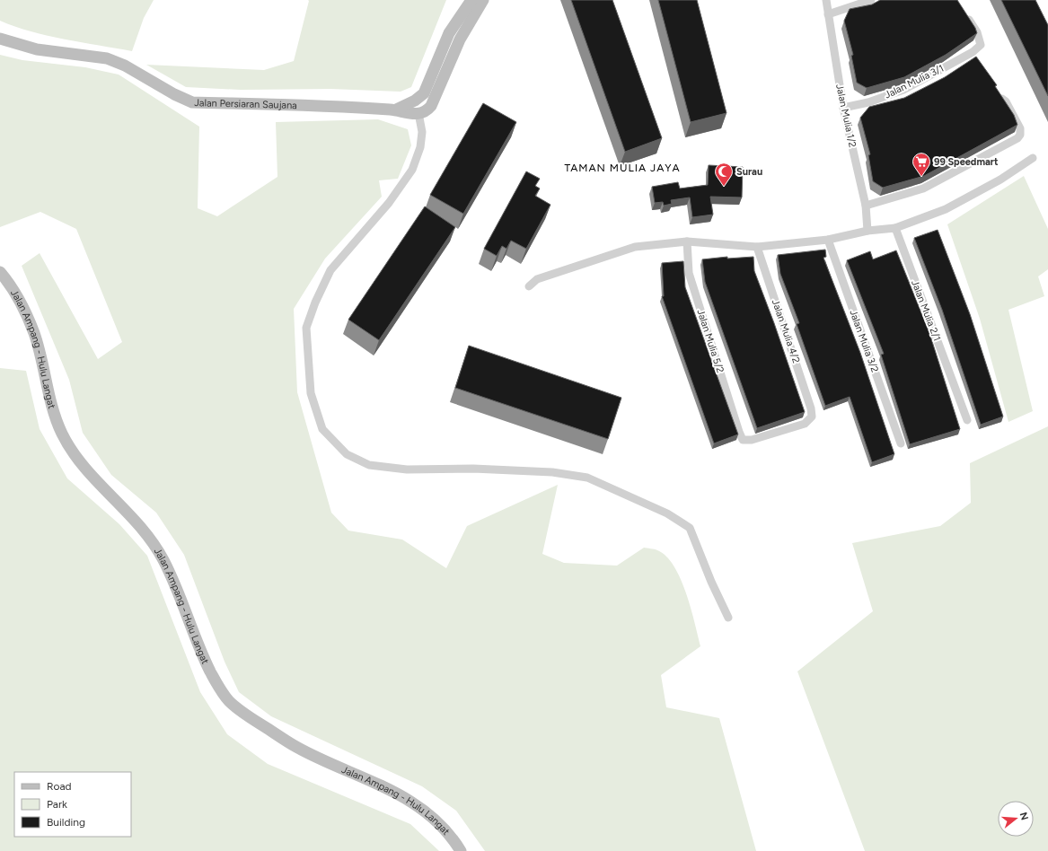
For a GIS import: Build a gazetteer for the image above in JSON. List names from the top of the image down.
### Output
{
  "streets": {
    "street": [
      "Jalan Mulia 3/1",
      "Jalan Persiaran Saujana",
      "Jalan Mulia 1/2",
      "Jalan Mulia 2/1",
      "Jalan Mulia 4/2",
      "Jalan Mulia 5/2",
      "Jalan Mulia 3/2",
      "Jalan Ampang - Hulu Langat"
    ]
  },
  "crossings": [
    ["Jalan Mulia 3/1", "Jalan Mulia 1/2"],
    ["Jalan Mulia 4/2", "Jalan Mulia 5/2"]
  ],
  "districts": ["TAMAN MULIA JAYA"],
  "places": {
    "supermarket": ["99 Speedmart"],
    "mosque": ["Surau"]
  },
  "legend": ["Road", "Park", "Building"],
  "north": "right"
}
